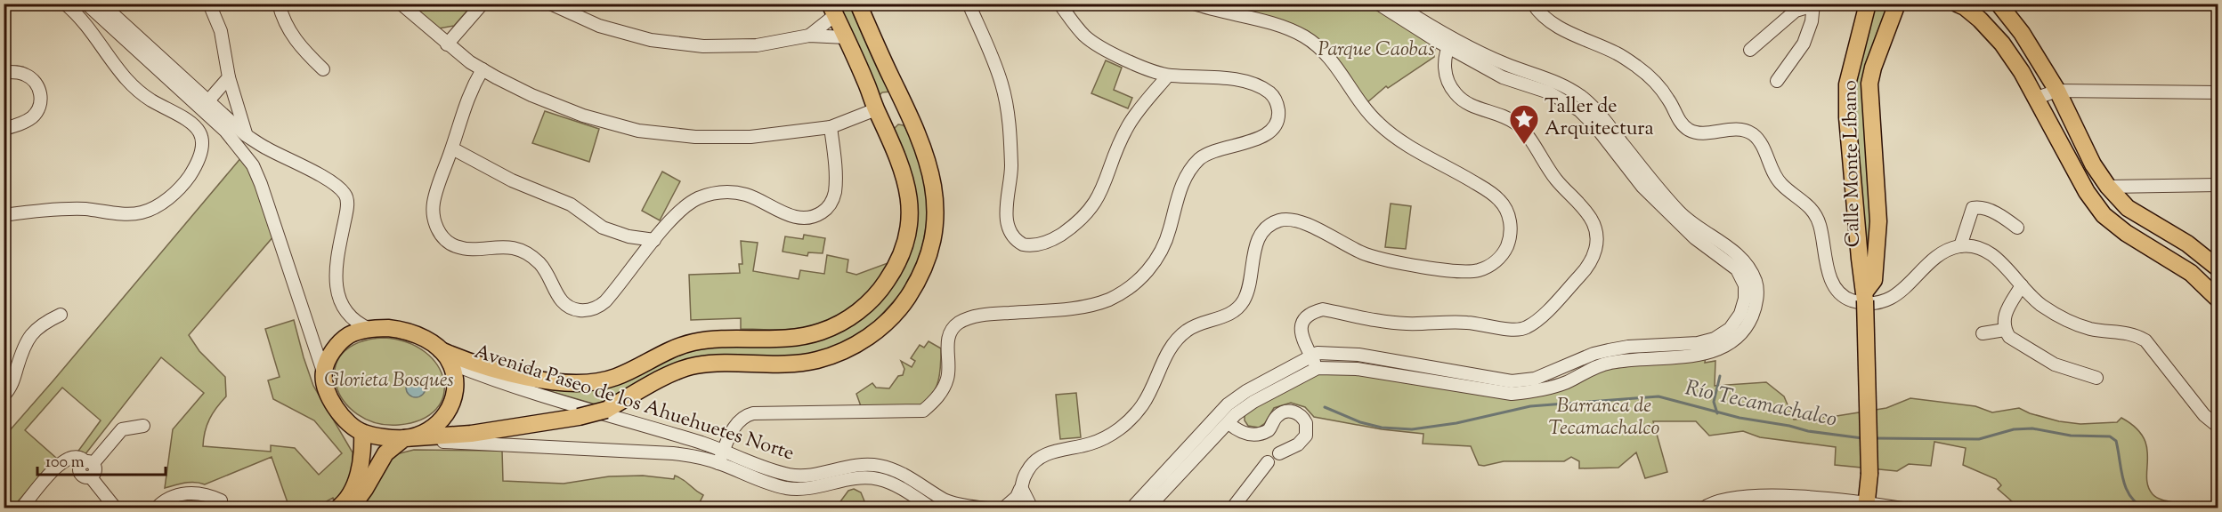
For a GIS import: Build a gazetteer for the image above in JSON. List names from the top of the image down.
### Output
{
  "streets": {
    "main road": ["Calle Monte Líbano"],
    "street": ["Avenida Paseo de los Ahuehuetes Norte"]
  },
  "water": ["Río Tecamachalco"],
  "parks": ["Parque Caobas", "Glorieta Bosques", "Barranca de Tecamachalco"],
  "places": {
    "place": ["Taller de Arquitectura"]
  },
  "scale_bar": "100 m"
}
